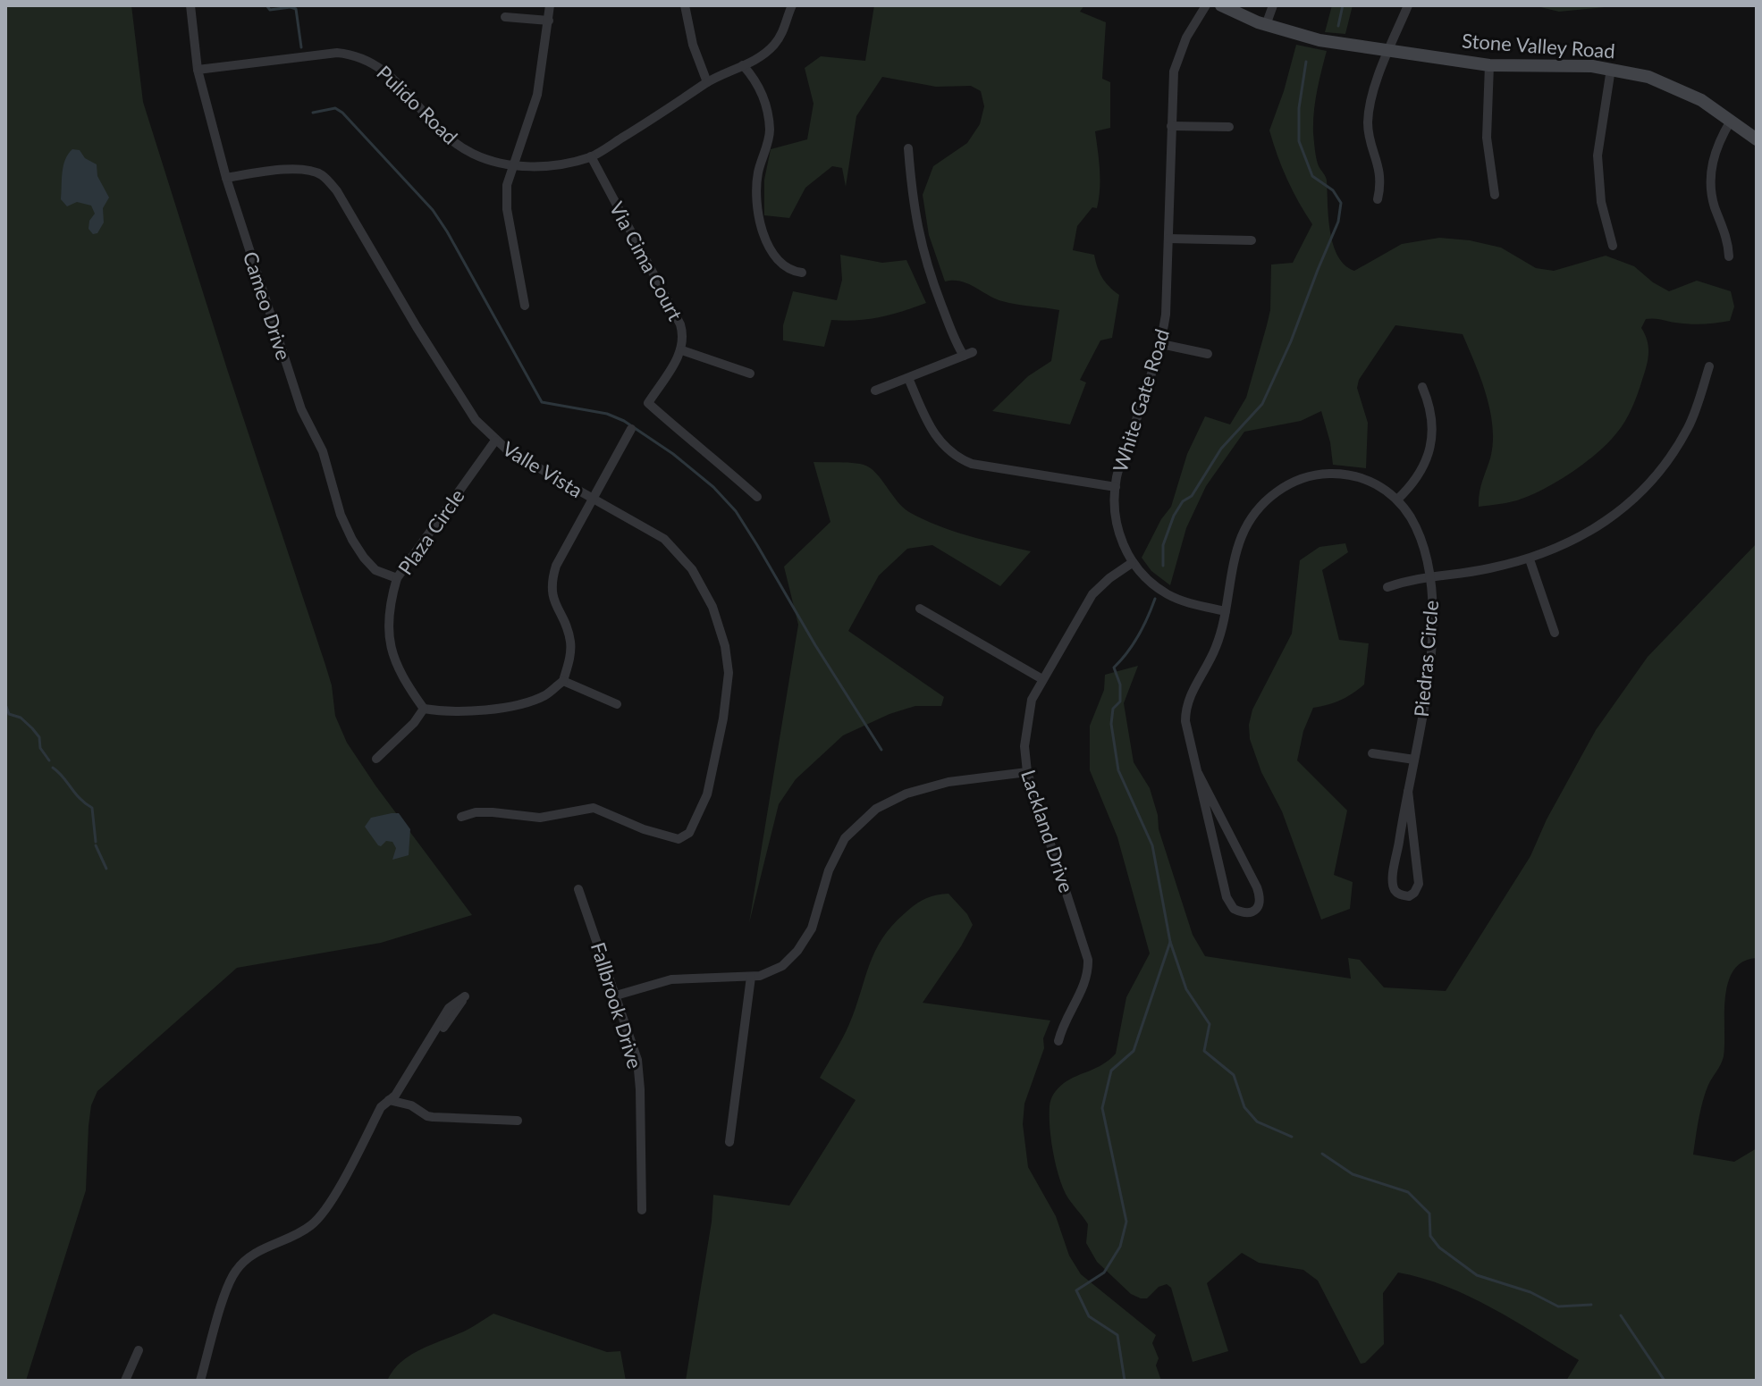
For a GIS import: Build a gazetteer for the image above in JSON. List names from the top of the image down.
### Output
{
  "streets": {
    "street": [
      "Stone Valley Road",
      "Pulido Road",
      "Via Cima Court",
      "Cameo Drive",
      "White Gate Road",
      "Valle Vista",
      "Plaza Circle",
      "Piedras Circle",
      "Lackland Drive",
      "Fallbrook Drive"
    ]
  },
  "crossings": [
    ["Pulido Road", "Via Cima Court"],
    ["Pulido Road", "Cameo Drive"],
    ["Cameo Drive", "Valle Vista"],
    ["Cameo Drive", "Plaza Circle"],
    ["White Gate Road", "Piedras Circle"],
    ["White Gate Road", "Lackland Drive"],
    ["Valle Vista", "Plaza Circle"]
  ]
}
